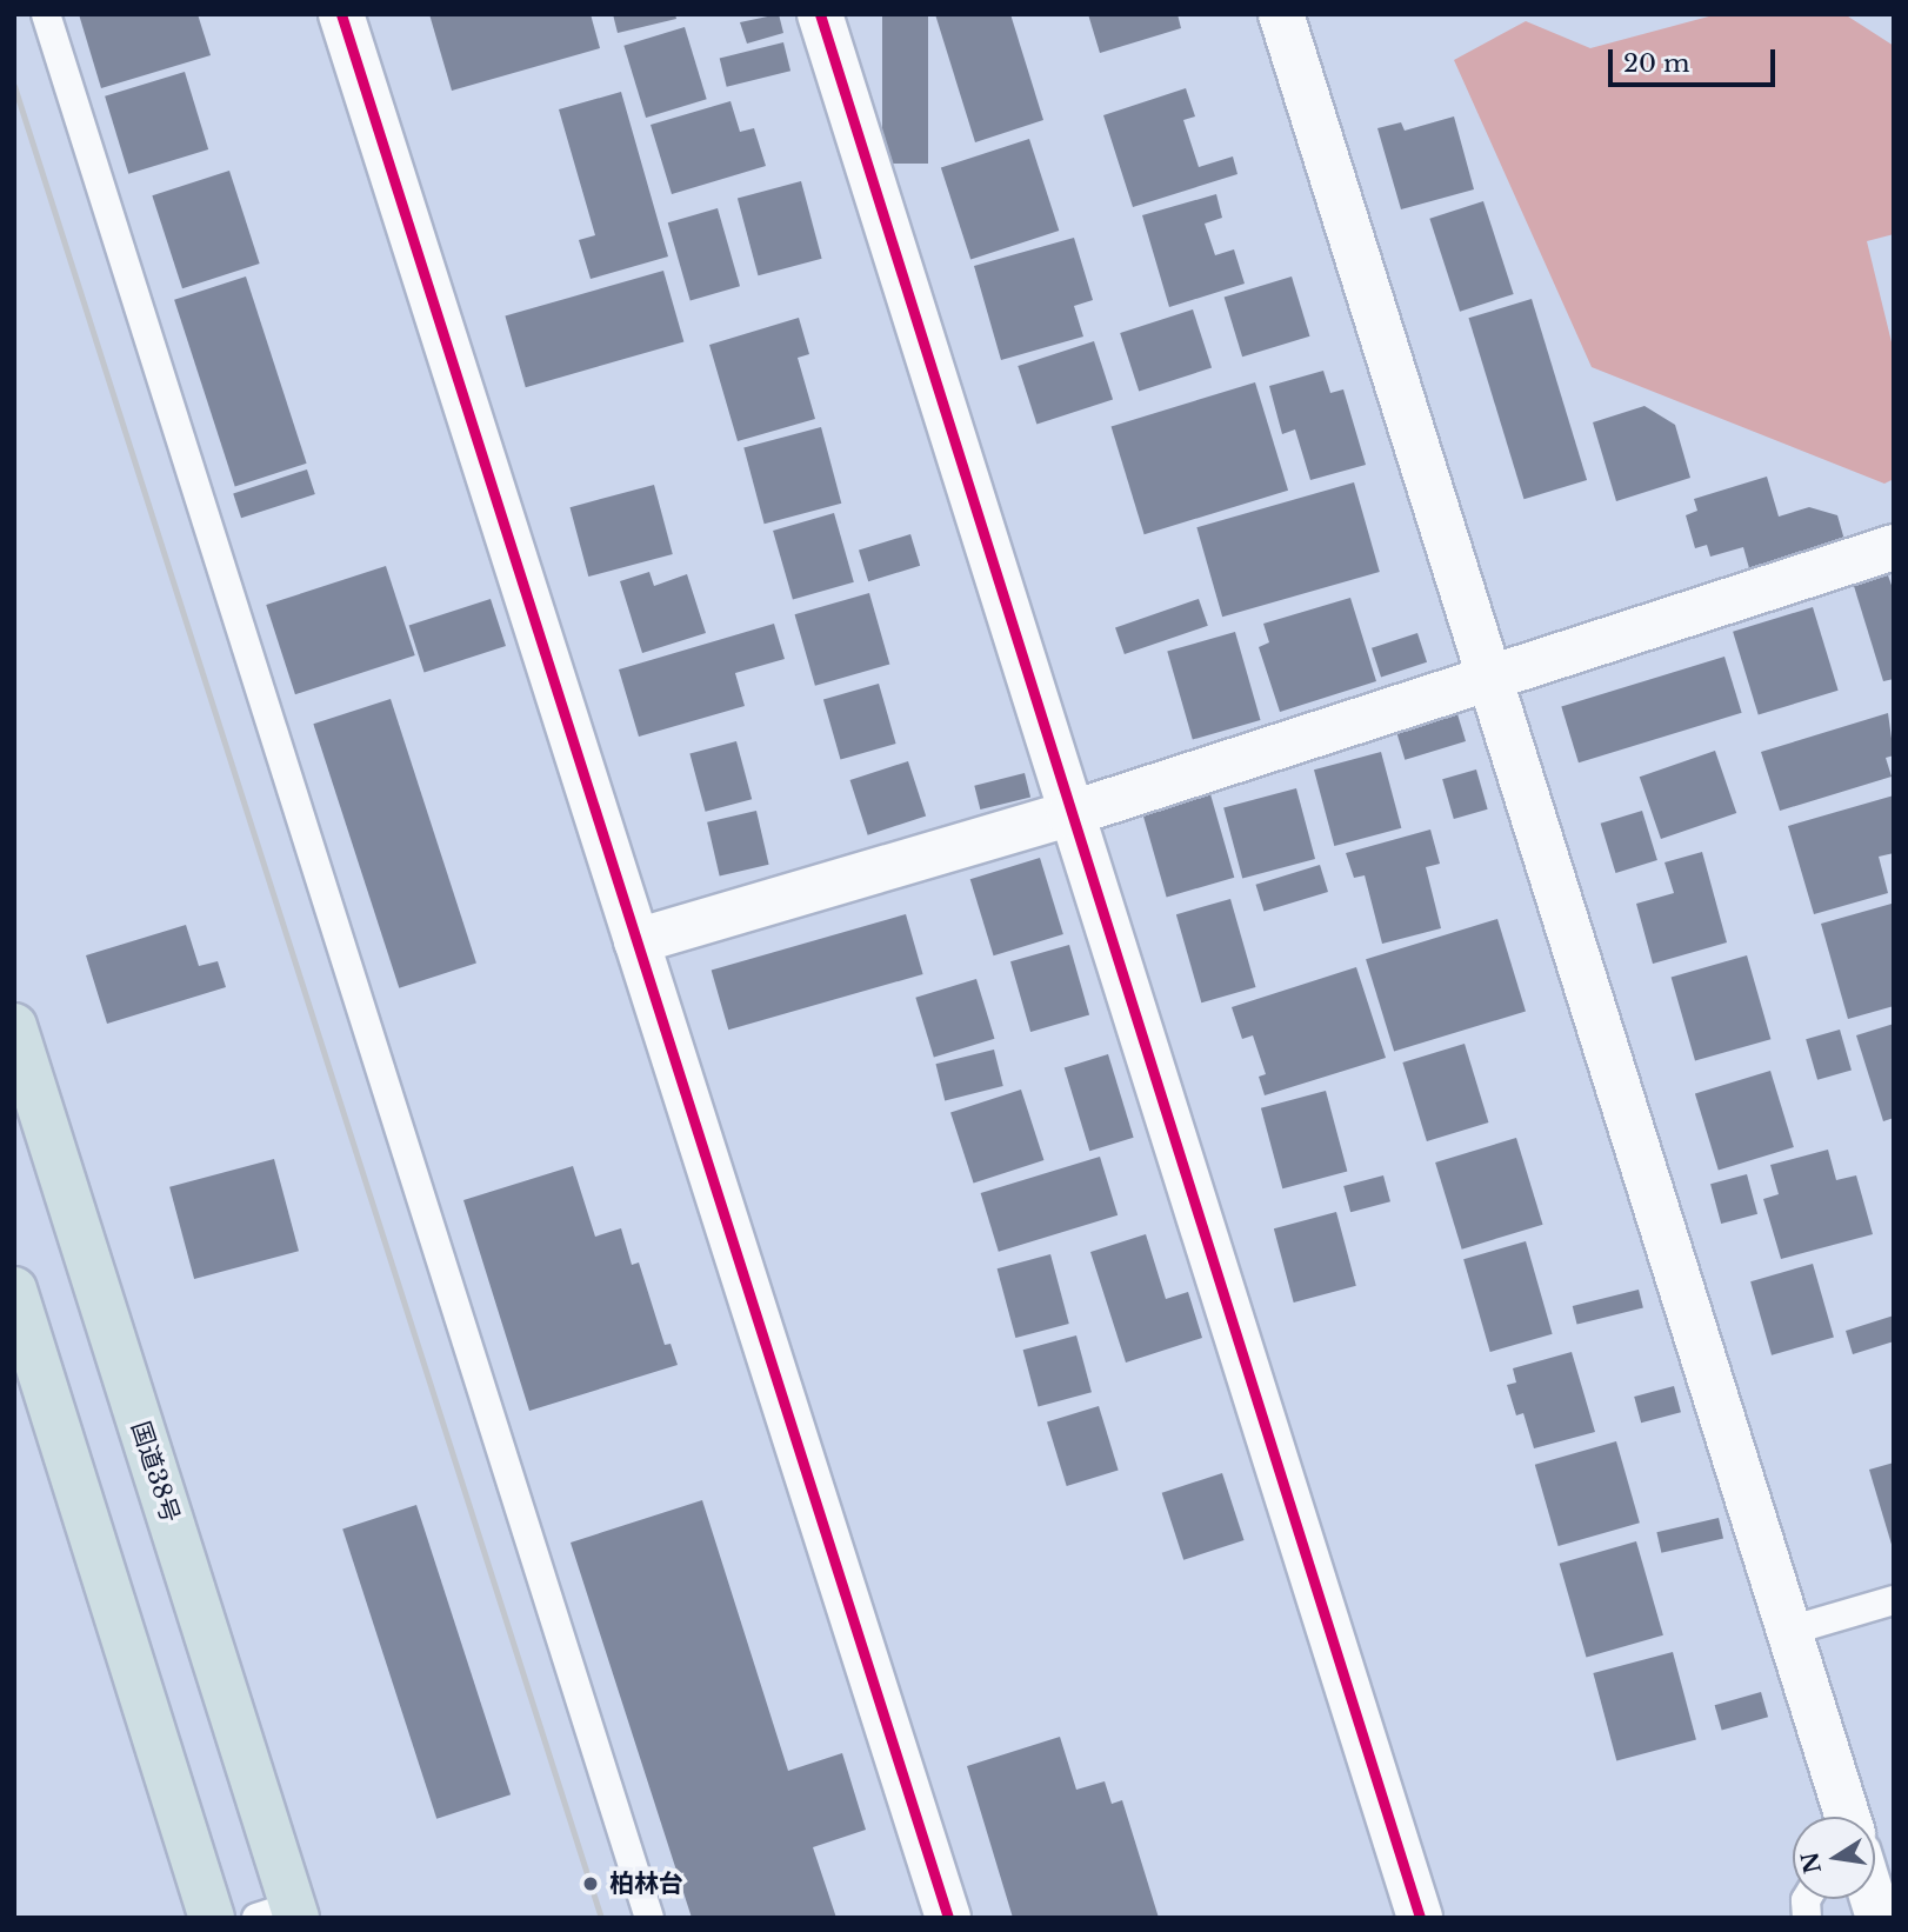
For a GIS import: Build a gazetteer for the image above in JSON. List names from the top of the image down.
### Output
{
  "streets": {
    "highway": ["国道38号"]
  },
  "places": ["柏林台"],
  "scale_bar": "20 m",
  "north": "left"
}
